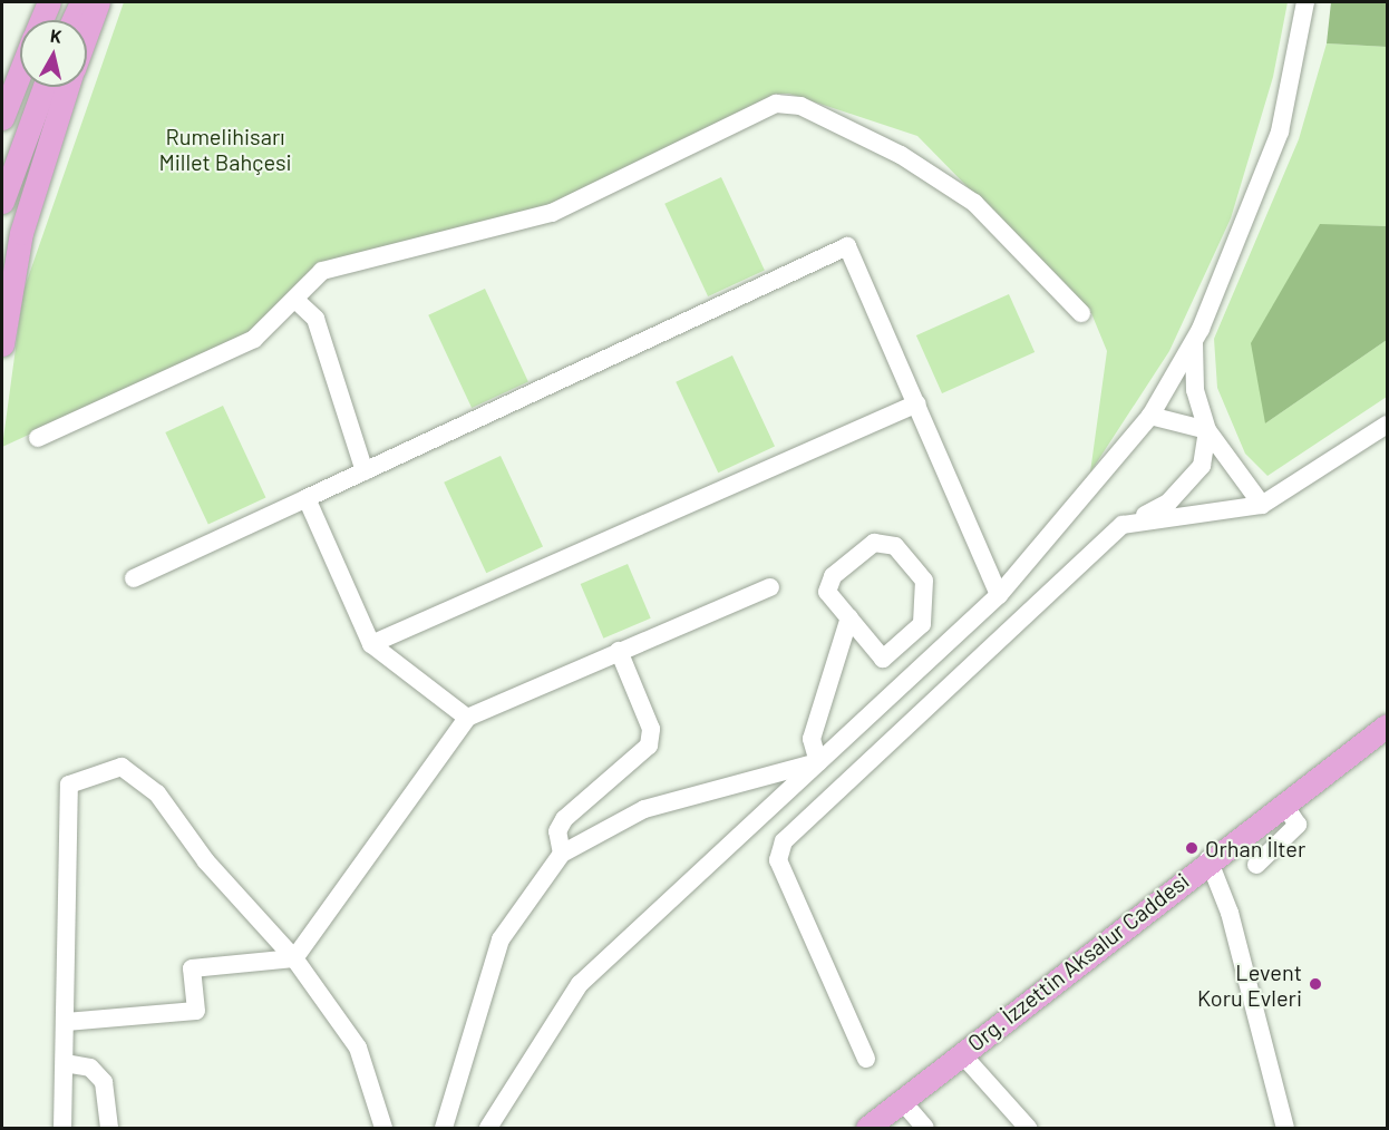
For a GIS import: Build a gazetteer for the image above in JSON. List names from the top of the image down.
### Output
{
  "streets": {
    "main road": ["Org. İzzettin Aksalur Caddesi"]
  },
  "parks": ["Rumelihisarı Millet Bahçesi"],
  "places": ["Orhan İlter", "Levent Koru Evleri"],
  "north": "top"
}
